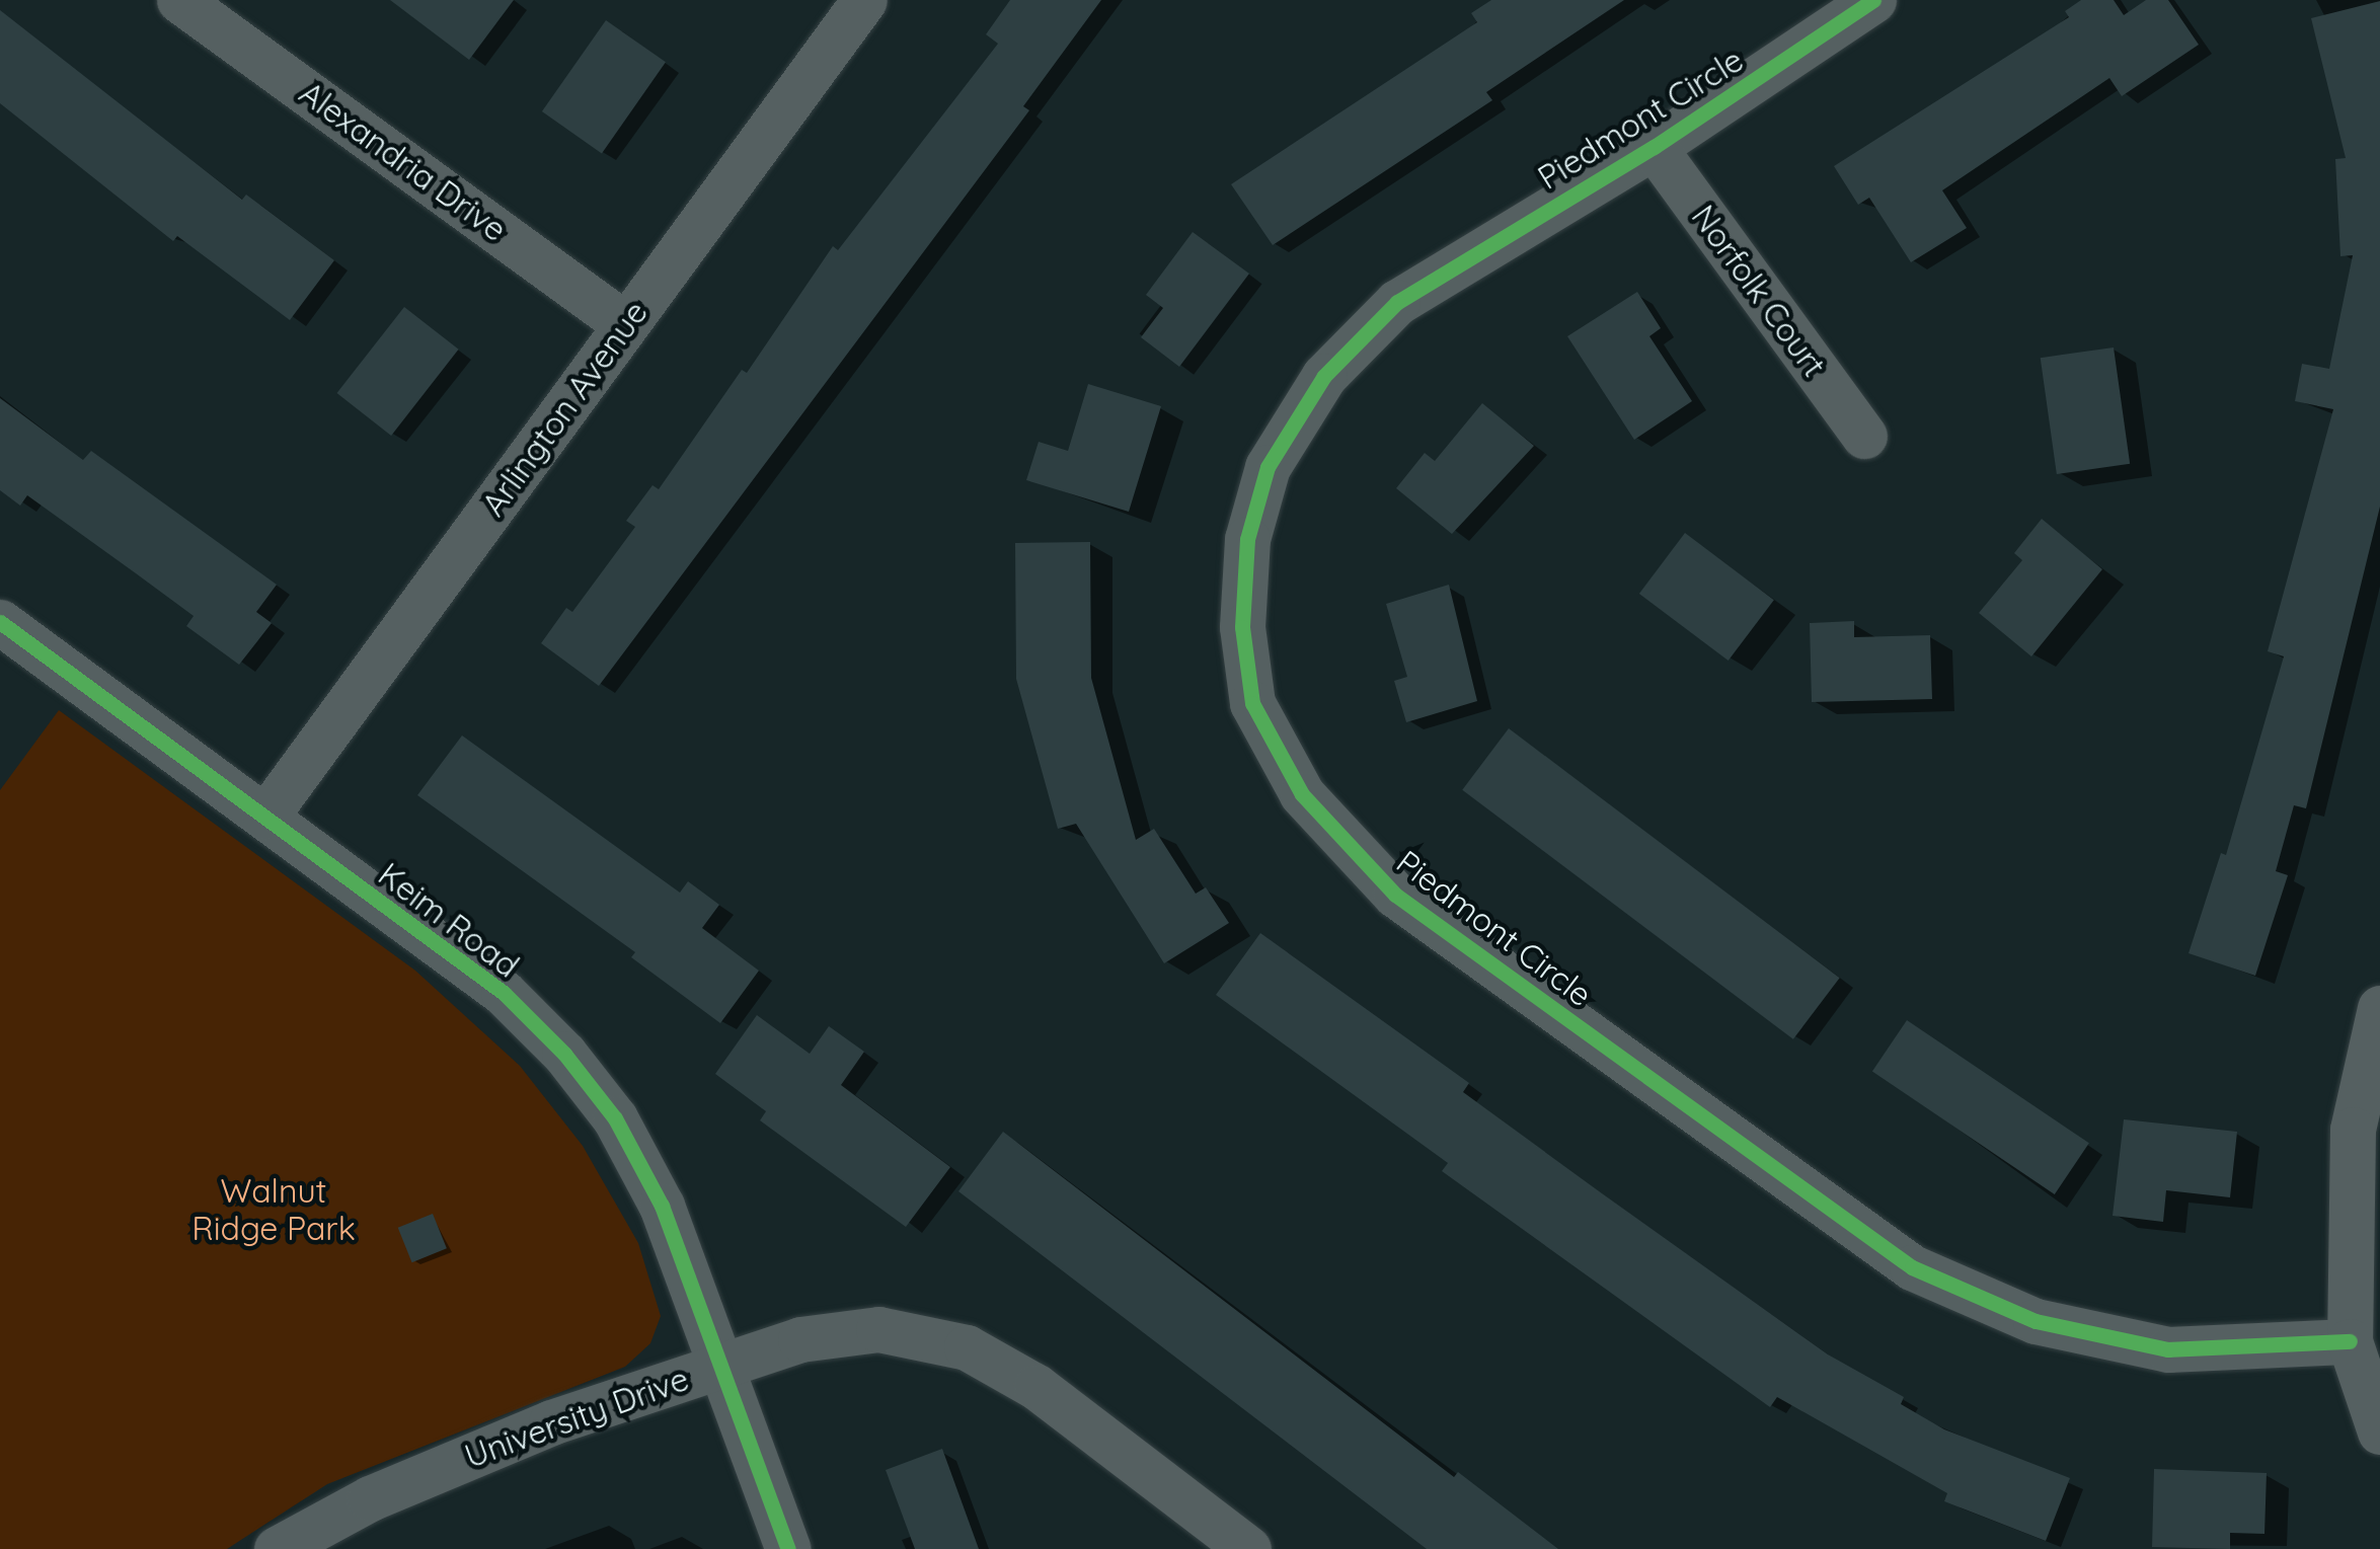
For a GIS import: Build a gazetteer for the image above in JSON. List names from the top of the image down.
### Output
{
  "streets": {
    "street": [
      "Piedmont Circle",
      "Alexandria Drive",
      "Norfolk Court",
      "Arlington Avenue",
      "Keim Road",
      "University Drive"
    ]
  },
  "crossings": [
    ["Piedmont Circle", "Norfolk Court"],
    ["Alexandria Drive", "Arlington Avenue"],
    ["Arlington Avenue", "Keim Road"],
    ["Keim Road", "University Drive"]
  ],
  "parks": ["Walnut Ridge Park"]
}
